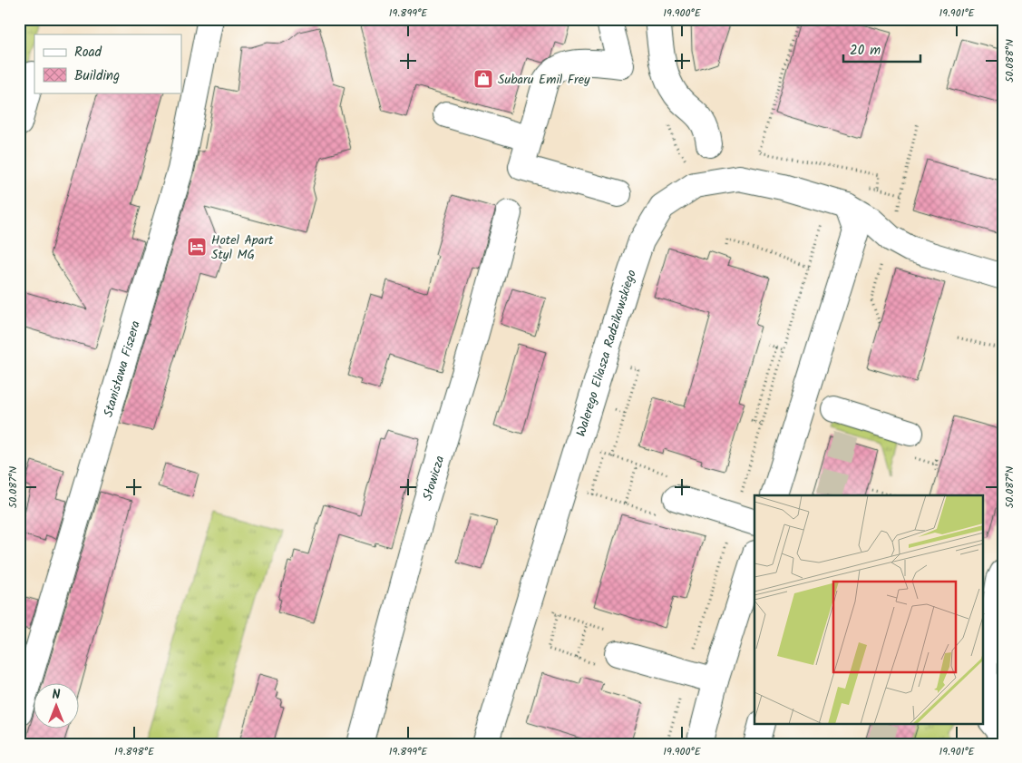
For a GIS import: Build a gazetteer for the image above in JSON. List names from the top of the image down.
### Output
{
  "streets": {
    "street": ["Walerego Eliasza Radzikowskiego", "Stanisława Fiszera", "Słowicza"]
  },
  "places": {
    "shop": ["Subaru Emil Frey"],
    "hotel": ["Hotel Apart Styl MG"]
  },
  "legend": ["Road", "Building"],
  "scale_bar": "20 m",
  "north": "top",
  "coordinates": [
    "19.899°E",
    "19.900°E",
    "19.901°E",
    "50.088°N",
    "50.087°N",
    "19.898°E"
  ]
}
